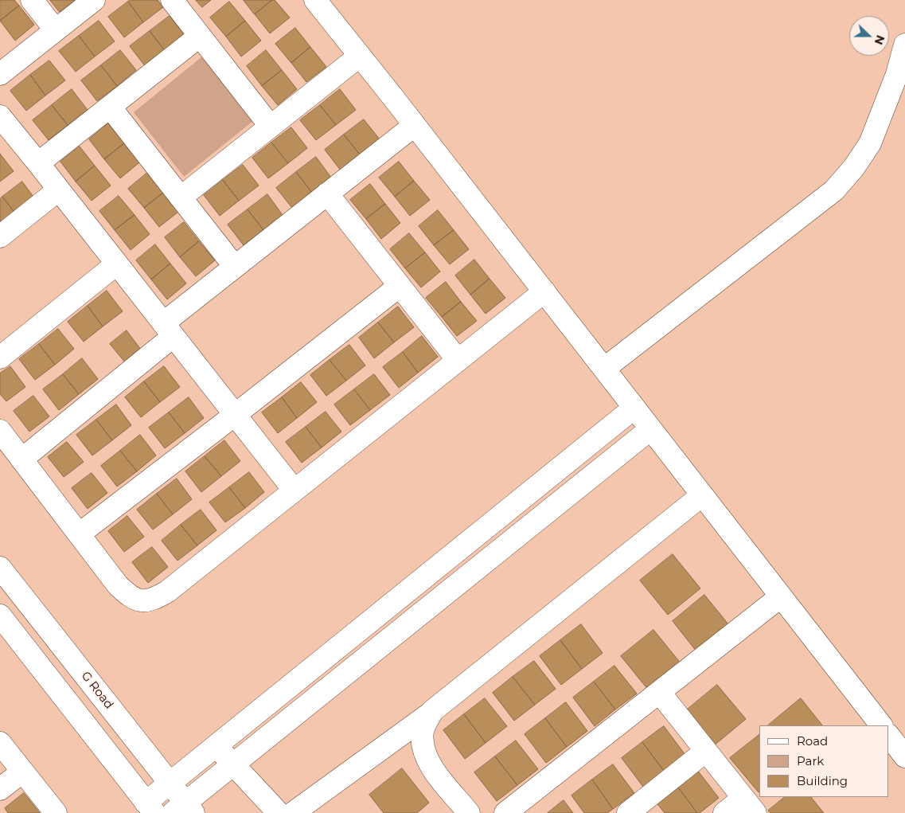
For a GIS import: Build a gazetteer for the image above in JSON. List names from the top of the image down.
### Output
{
  "streets": {
    "street": ["G Road"]
  },
  "legend": ["Road", "Park", "Building"],
  "north": "right"
}
